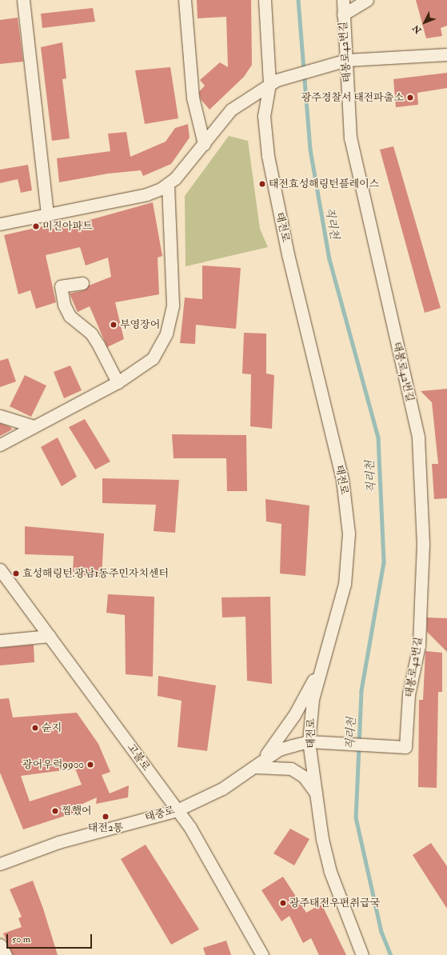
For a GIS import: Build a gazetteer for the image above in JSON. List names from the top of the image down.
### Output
{
  "streets": {
    "street": [
      "태봉로42번길",
      "태전로",
      "고불로",
      "태중로"
    ]
  },
  "crossings": [
    ["태봉로42번길", "태중로"],
    ["태전로", "태중로"],
    ["고불로", "태중로"]
  ],
  "water": ["직리천"],
  "places": [
    "광주경찰서 태전파출소",
    "태전효성해링턴플레이스",
    "미진아파트",
    "부영장어",
    "효성해링턴.광남1동주민자치센터",
    "슌지",
    "광어우럭9900",
    "찜했어",
    "태전2통",
    "광주태전우편취급국"
  ],
  "scale_bar": "50 m",
  "north": "bottom left"
}
